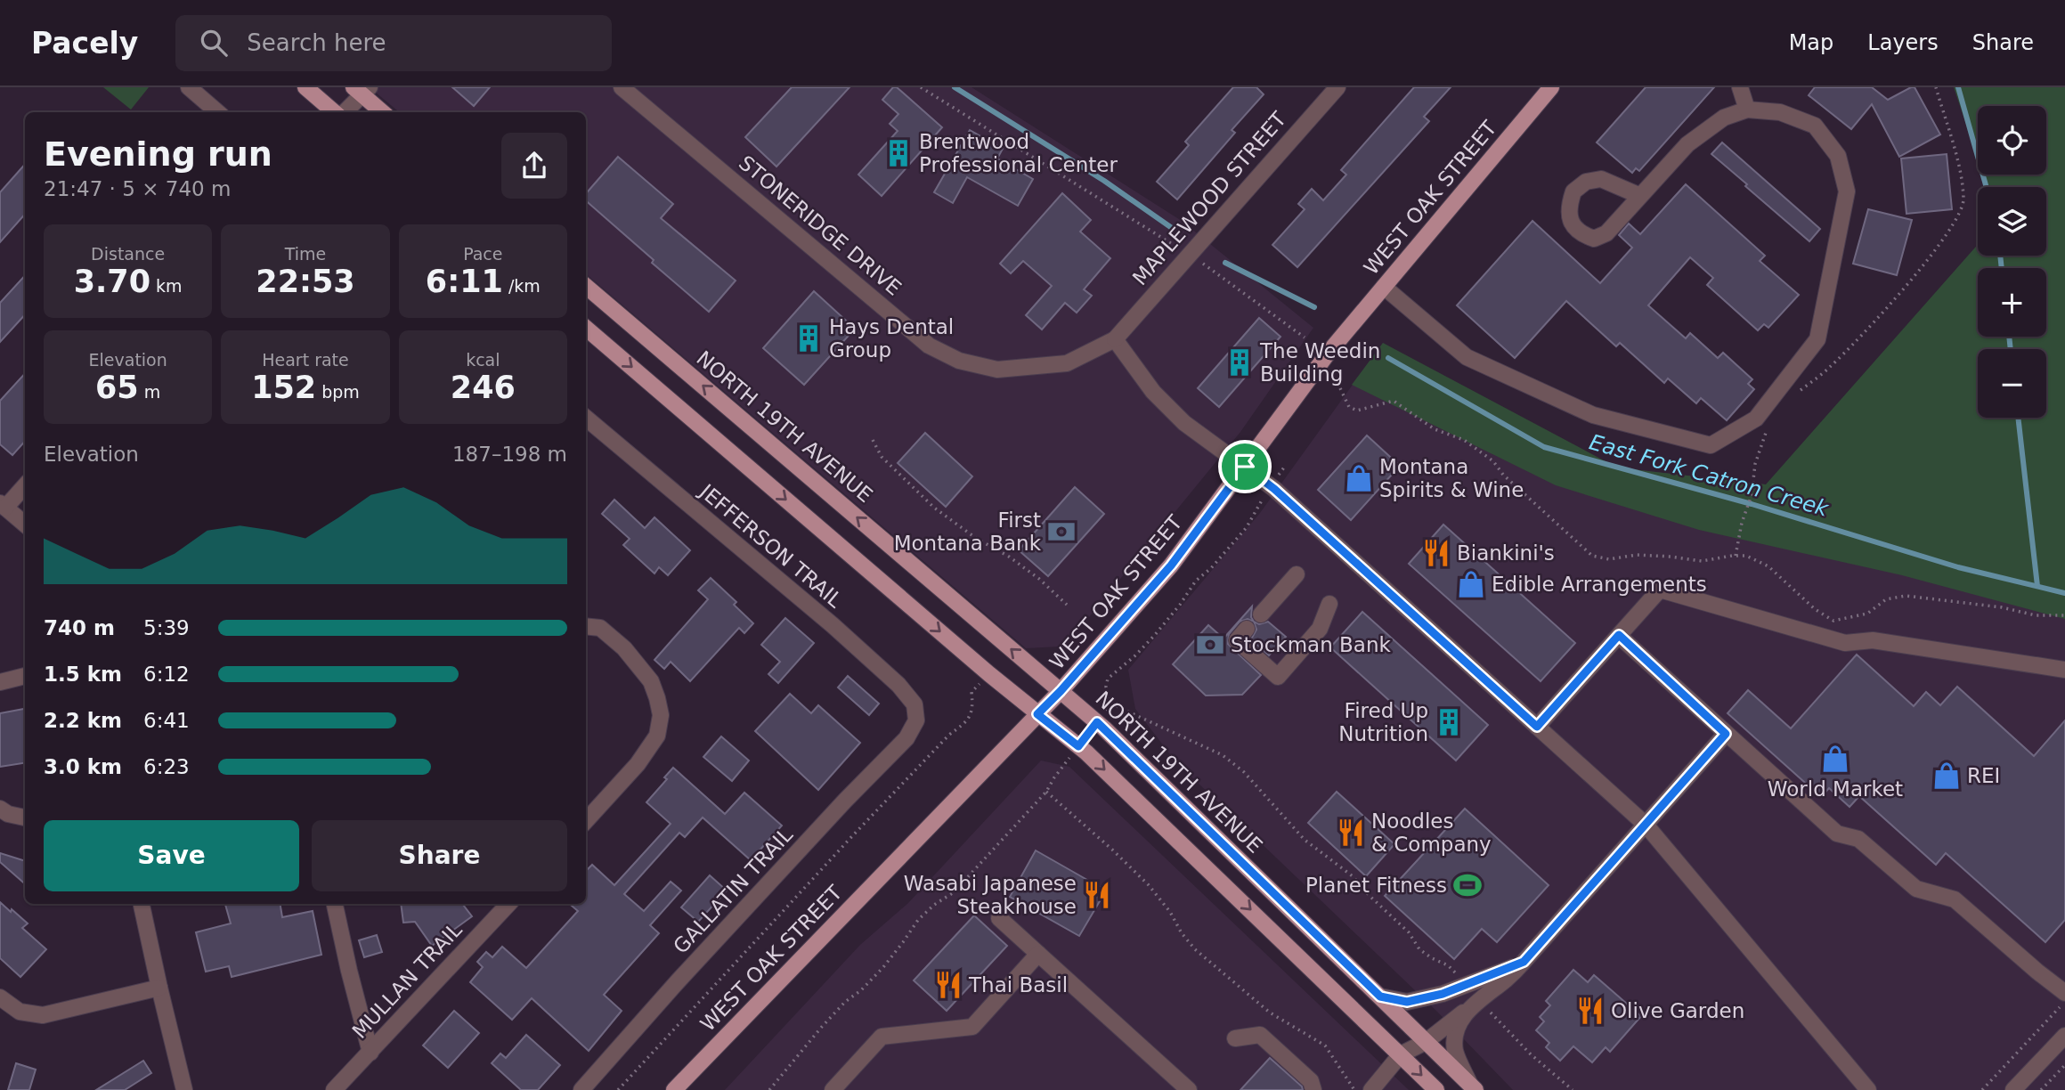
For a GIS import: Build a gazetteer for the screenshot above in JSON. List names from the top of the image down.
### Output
{
  "streets": {
    "main road": ["WEST OAK STREET", "NORTH 19TH AVENUE"],
    "street": [
      "MAPLEWOOD STREET",
      "STONERIDGE DRIVE",
      "JEFFERSON TRAIL",
      "GALLATIN TRAIL",
      "MULLAN TRAIL"
    ]
  },
  "crossings": [
    ["WEST OAK STREET", "NORTH 19TH AVENUE"],
    ["MAPLEWOOD STREET", "STONERIDGE DRIVE"],
    ["JEFFERSON TRAIL", "GALLATIN TRAIL"]
  ],
  "water": ["East Fork Catron Creek"],
  "places": {
    "building": [
      "Brentwood Professional Center",
      "Hays Dental Group",
      "The Weedin Building",
      "Fired Up Nutrition"
    ],
    "shop": [
      "Montana Spirits & Wine",
      "Edible Arrangements",
      "World Market",
      "REI"
    ],
    "bank": ["First Montana Bank", "Stockman Bank"],
    "restaurant": [
      "Biankini's",
      "Noodles & Company",
      "Wasabi Japanese Steakhouse",
      "Thai Basil",
      "Olive Garden"
    ],
    "sports": ["Planet Fitness"]
  },
  "page": {
    "header": "Pacely",
    "search": "Search here",
    "nav": ["Map", "Layers", "Share"],
    "map_buttons": ["+", "−"],
    "heading": ["Evening run", "21:47 · 5 × 740 m"],
    "stats": [
      ["Distance", "3.70 km"],
      ["Time", "22:53"],
      ["Pace", "6:11 /km"],
      ["Elevation", "65 m"],
      ["Heart rate", "152 bpm"],
      ["kcal", "246"]
    ],
    "chart": ["Elevation", "187–198 m"],
    "list": [
      {
        "name": "740 m",
        "note": "5:39"
      },
      {
        "name": "1.5 km",
        "note": "6:12"
      },
      {
        "name": "2.2 km",
        "note": "6:41"
      },
      {
        "name": "3.0 km",
        "note": "6:23"
      }
    ],
    "buttons": ["Save", "Share"]
  }
}
